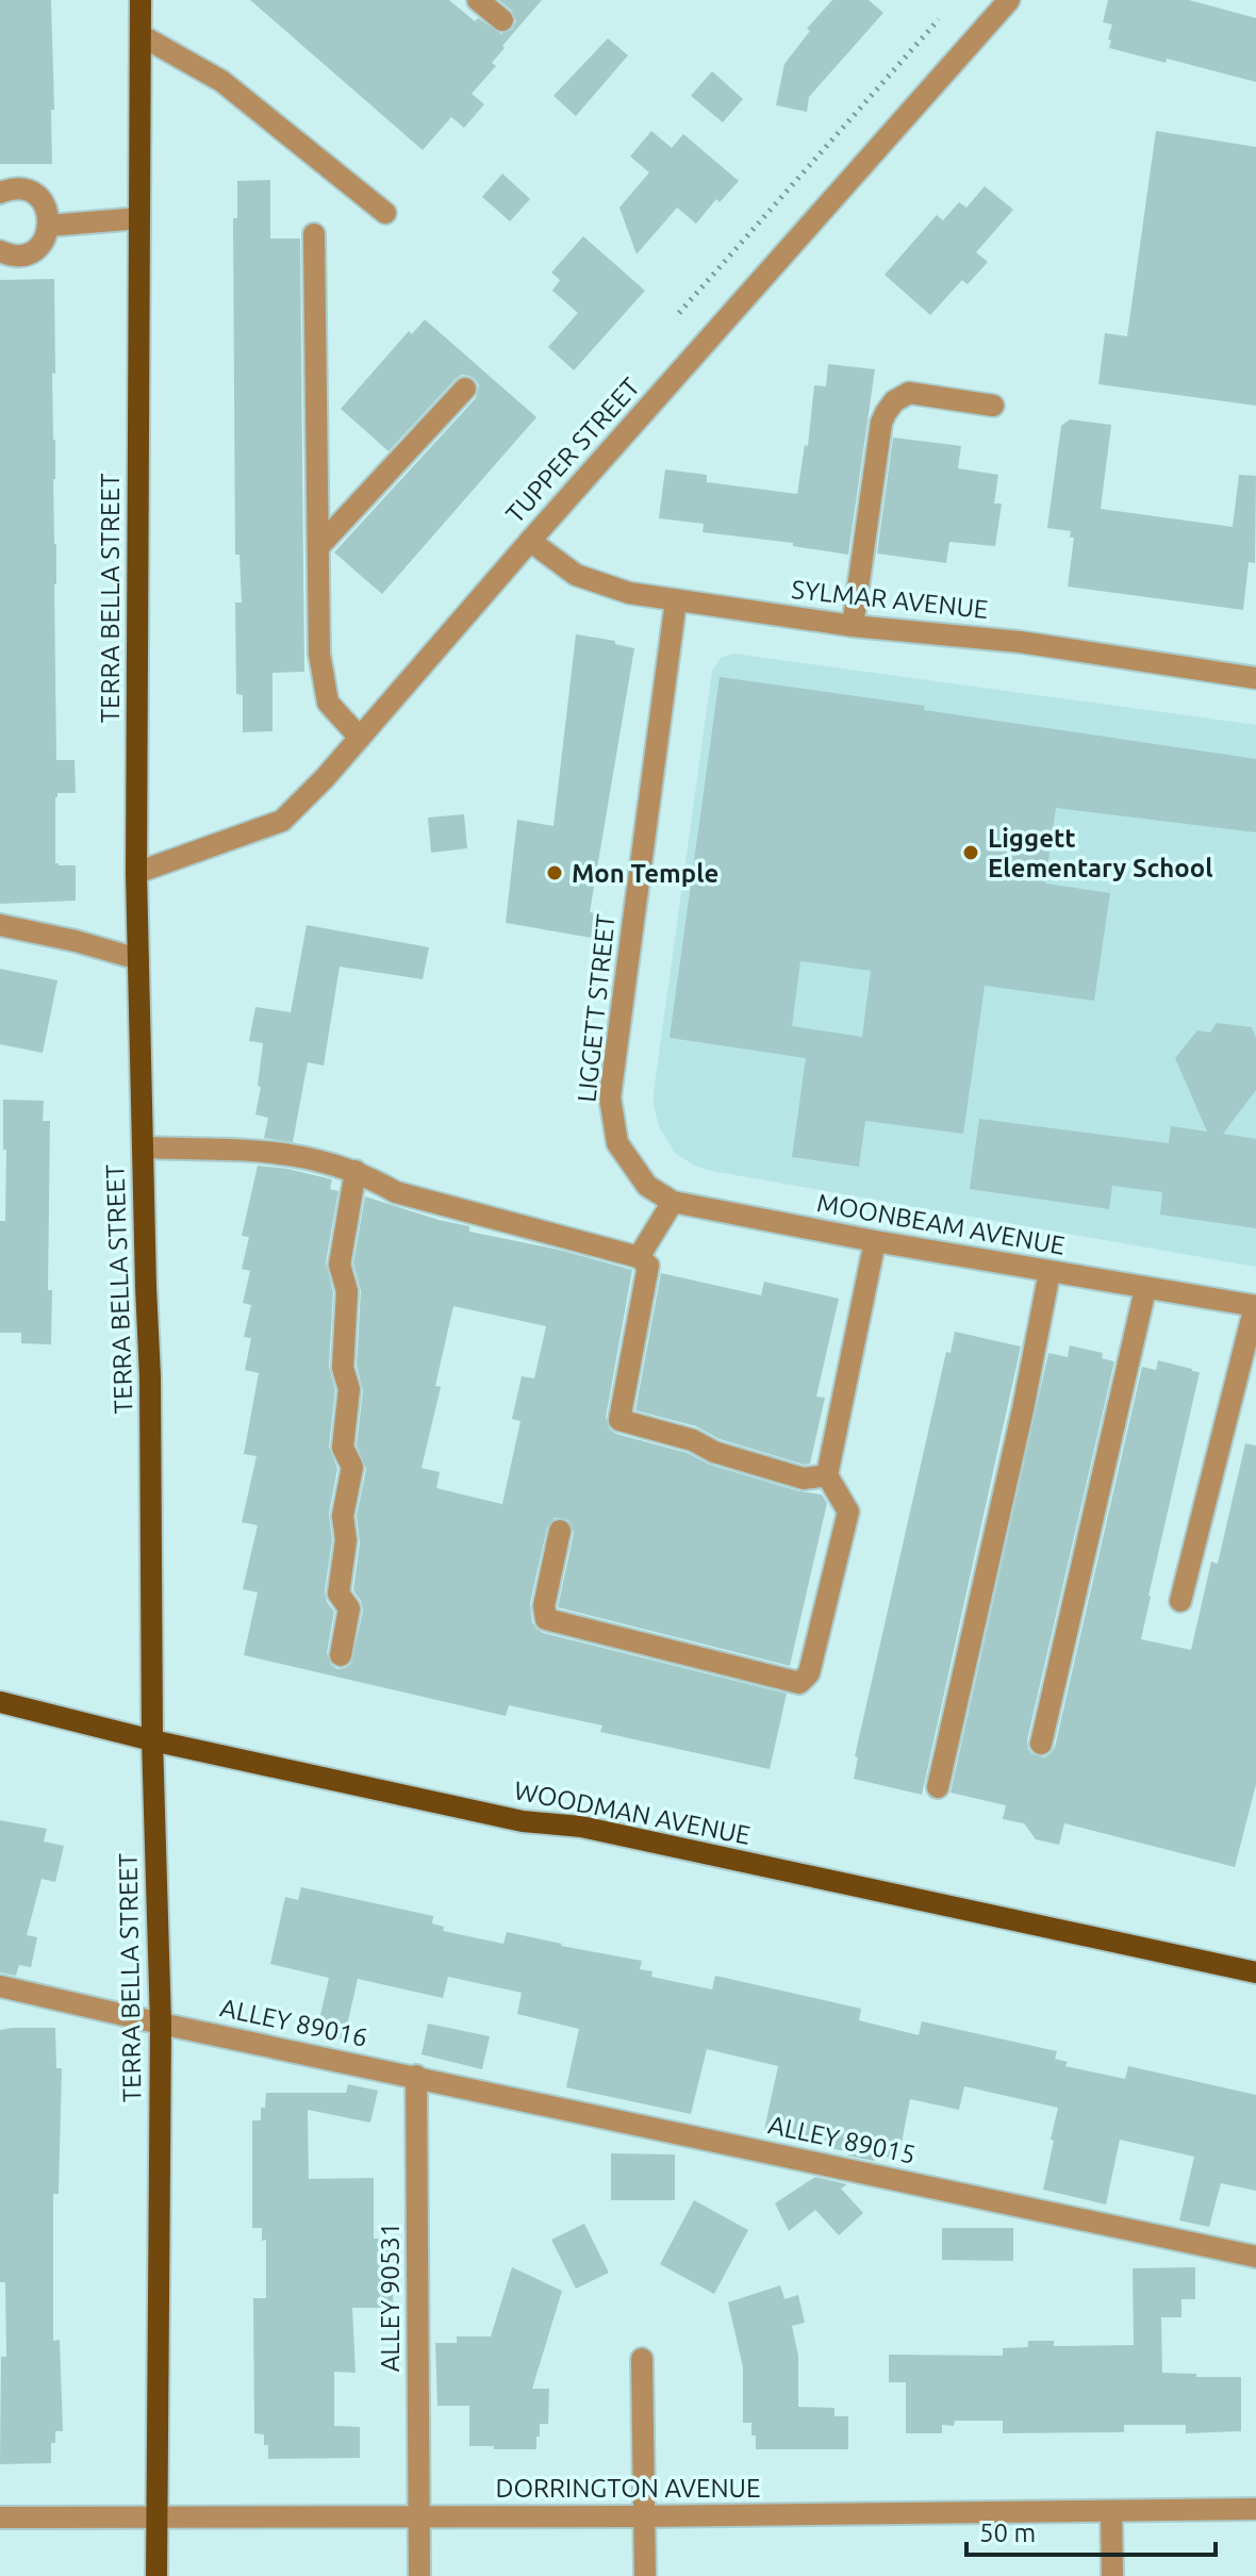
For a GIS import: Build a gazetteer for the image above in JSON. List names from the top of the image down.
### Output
{
  "streets": {
    "main road": ["TERRA BELLA STREET", "WOODMAN AVENUE"],
    "street": [
      "TUPPER STREET",
      "SYLMAR AVENUE",
      "LIGGETT STREET",
      "MOONBEAM AVENUE",
      "ALLEY 89016",
      "ALLEY 89015",
      "ALLEY 90531",
      "DORRINGTON AVENUE"
    ]
  },
  "crossings": [
    ["TUPPER STREET", "TERRA BELLA STREET"],
    ["TUPPER STREET", "SYLMAR AVENUE"],
    ["TERRA BELLA STREET", "WOODMAN AVENUE"],
    ["TERRA BELLA STREET", "ALLEY 89016"],
    ["TERRA BELLA STREET", "DORRINGTON AVENUE"],
    ["SYLMAR AVENUE", "LIGGETT STREET"],
    ["LIGGETT STREET", "MOONBEAM AVENUE"],
    ["ALLEY 89016", "ALLEY 89015"],
    ["ALLEY 89016", "ALLEY 90531"],
    ["ALLEY 89015", "ALLEY 90531"],
    ["ALLEY 90531", "DORRINGTON AVENUE"]
  ],
  "places": ["Liggett Elementary School", "Mon Temple"],
  "scale_bar": "50 m"
}
